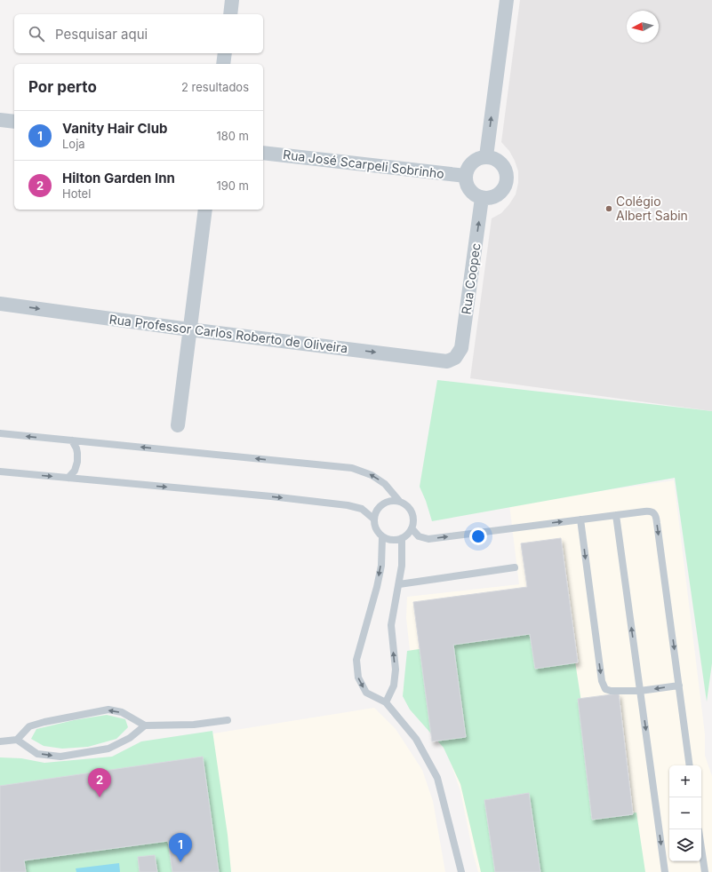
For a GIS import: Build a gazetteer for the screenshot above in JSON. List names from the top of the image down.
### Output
{
  "streets": {
    "street": ["Rua José Scarpeli Sobrinho", "Rua Coopec", "Rua Professor Carlos Roberto de Oliveira"]
  },
  "crossings": [
    ["Rua José Scarpeli Sobrinho", "Rua Coopec"],
    ["Rua Coopec", "Rua Professor Carlos Roberto de Oliveira"]
  ],
  "one_way": ["Rua Coopec", "Rua Professor Carlos Roberto de Oliveira"],
  "places": ["Colégio Albert Sabin"],
  "north": "left",
  "page": {
    "search": "Pesquisar aqui",
    "heading": ["Por perto", "2 resultados"],
    "list": [
      {
        "mark": "1",
        "name": "Vanity Hair Club",
        "note": "Loja",
        "value": "180 m"
      },
      {
        "mark": "2",
        "name": "Hilton Garden Inn",
        "note": "Hotel",
        "value": "190 m"
      }
    ],
    "map_buttons": ["+", "−"],
    "pins": ["2", "1"]
  }
}
